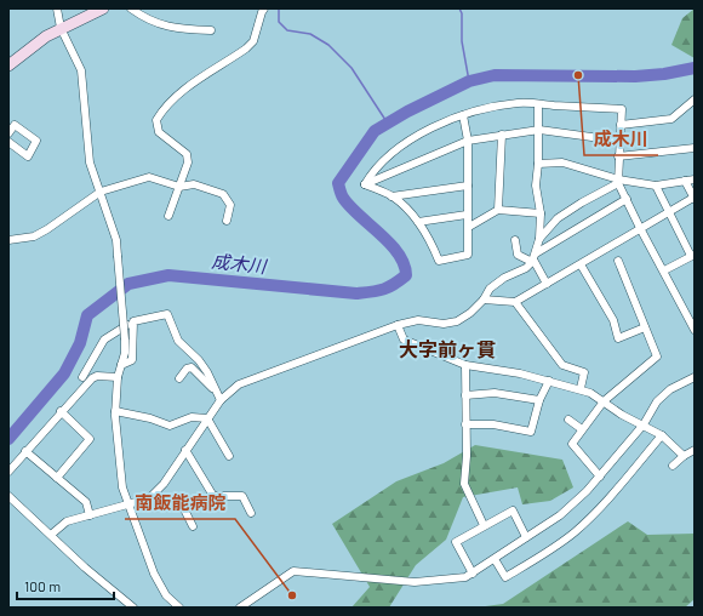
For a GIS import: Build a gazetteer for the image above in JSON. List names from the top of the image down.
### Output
{
  "districts": ["大字前ヶ貫"],
  "water": ["成木川"],
  "places": ["成木川", "南飯能病院"],
  "scale_bar": "100 m"
}
